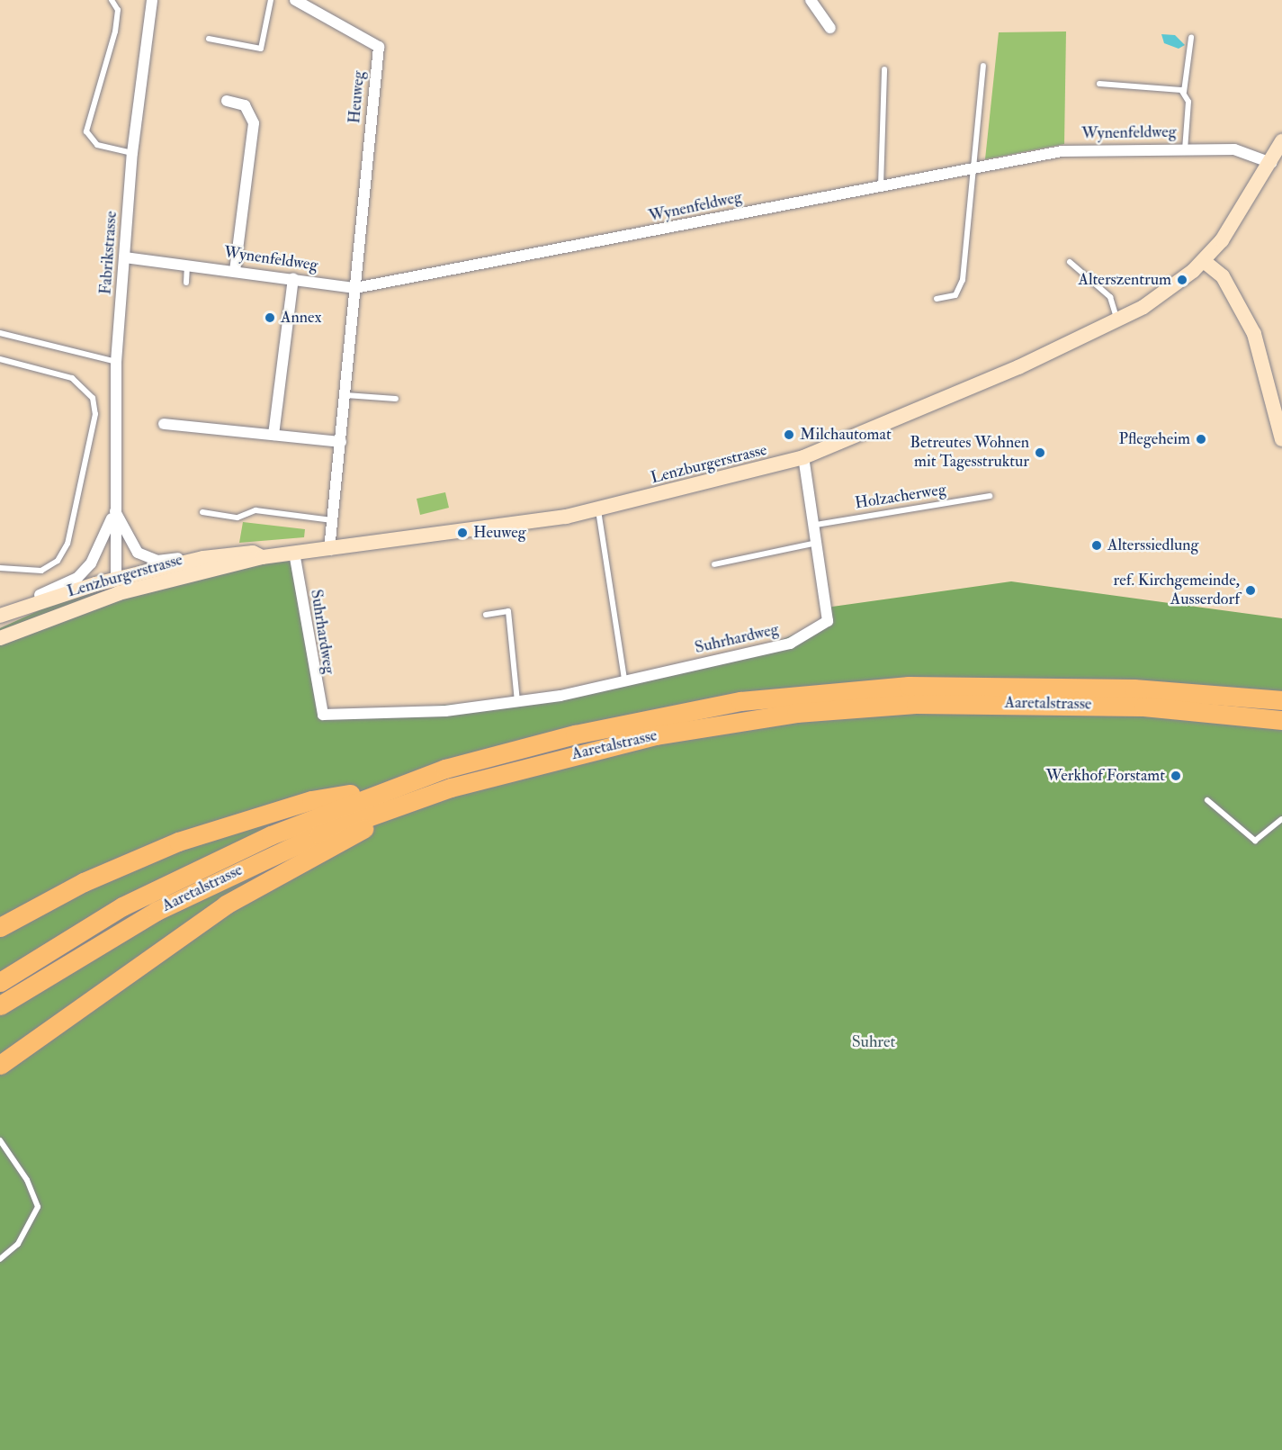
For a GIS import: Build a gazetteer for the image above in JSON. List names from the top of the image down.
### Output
{
  "streets": {
    "highway": ["Aaretalstrasse"],
    "main road": ["Lenzburgerstrasse"],
    "street": [
      "Heuweg",
      "Wynenfeldweg",
      "Fabrikstrasse",
      "Suhrhardweg"
    ],
    "lane": ["Holzacherweg"]
  },
  "crossings": [
    ["Heuweg", "Wynenfeldweg"],
    ["Heuweg", "Lenzburgerstrasse"],
    ["Wynenfeldweg", "Fabrikstrasse"],
    ["Wynenfeldweg", "Lenzburgerstrasse"],
    ["Fabrikstrasse", "Lenzburgerstrasse"],
    ["Lenzburgerstrasse", "Suhrhardweg"],
    ["Holzacherweg", "Suhrhardweg"]
  ],
  "parks": ["Suhret"],
  "places": [
    "Alterszentrum",
    "Annex",
    "Milchautomat",
    "Pflegeheim",
    "Betreutes Wohnen mit Tagesstruktur",
    "Heuweg",
    "Alterssiedlung",
    "ref. Kirchgemeinde, Ausserdorf",
    "Werkhof Forstamt"
  ]
}
